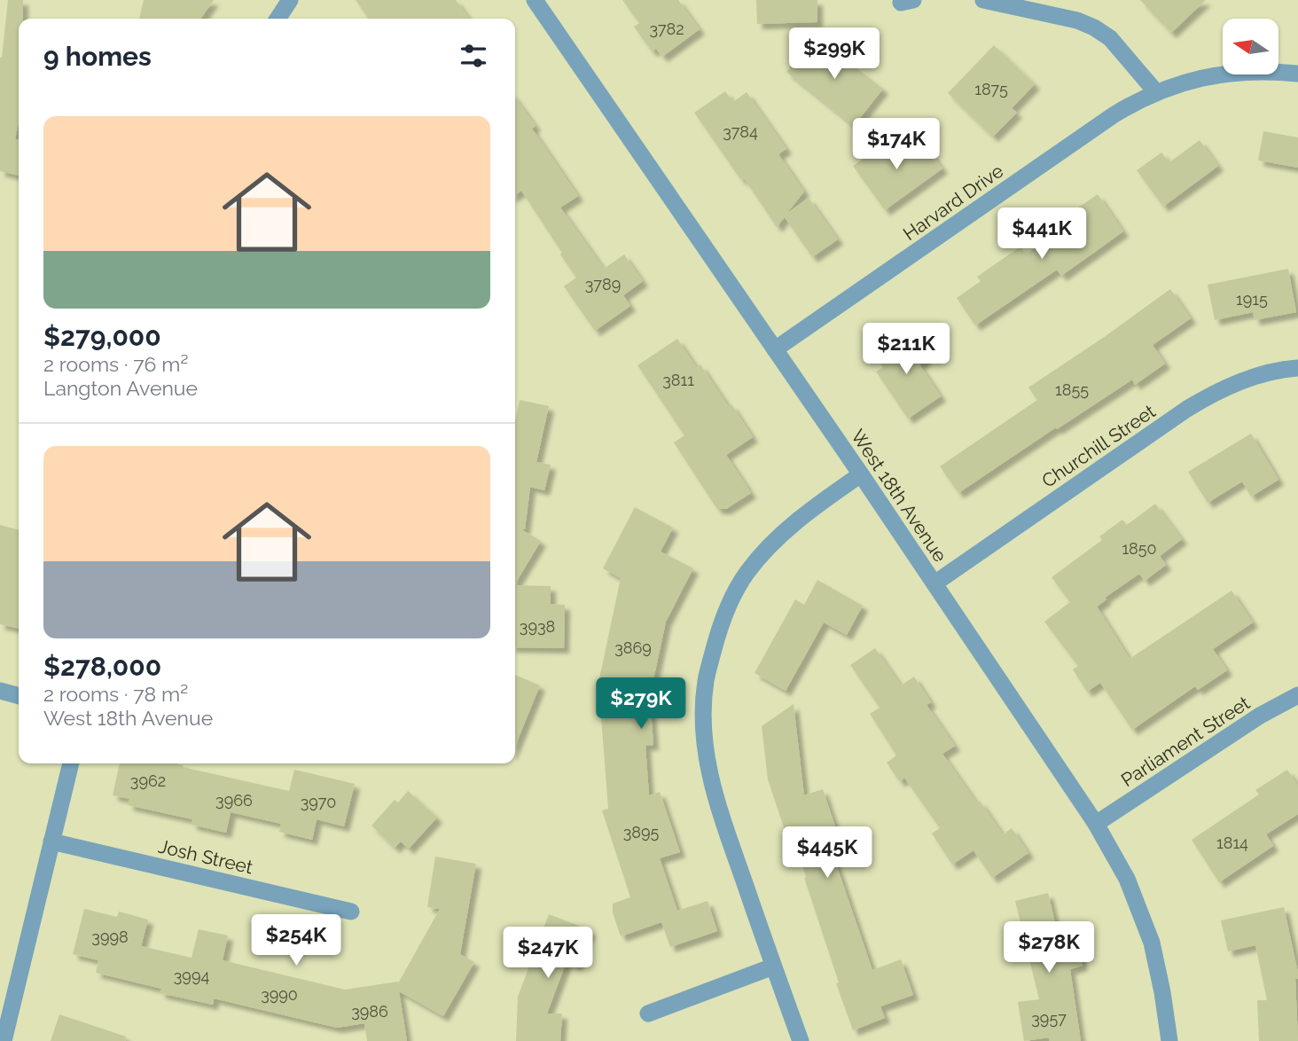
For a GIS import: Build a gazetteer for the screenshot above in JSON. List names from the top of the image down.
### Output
{
  "streets": {
    "street": [
      "Harvard Drive",
      "Churchill Street",
      "West 18th Avenue",
      "Parliament Street",
      "Josh Street"
    ]
  },
  "crossings": [
    ["Harvard Drive", "West 18th Avenue"],
    ["Churchill Street", "West 18th Avenue"],
    ["West 18th Avenue", "Parliament Street"]
  ],
  "house_numbers": [
    "3782",
    "1875",
    "3784",
    "3789",
    "1915",
    "3811",
    "1855",
    "1850",
    "3938",
    "3869",
    "3962",
    "3966",
    "3970",
    "3895",
    "1814",
    "3998",
    "3994",
    "3990",
    "3986",
    "3957"
  ],
  "north": "left",
  "page": {
    "heading": "9 homes",
    "price": [
      "$299K",
      "$174K",
      "$441K",
      "$211K",
      "$279K",
      "$445K",
      "$254K",
      "$278K",
      "$247K"
    ],
    "list": [
      {
        "name": "$279,000",
        "note": "2 rooms · 76 m² · Langton Avenue"
      },
      {
        "name": "$278,000",
        "note": "2 rooms · 78 m² · West 18th Avenue"
      }
    ]
  }
}
